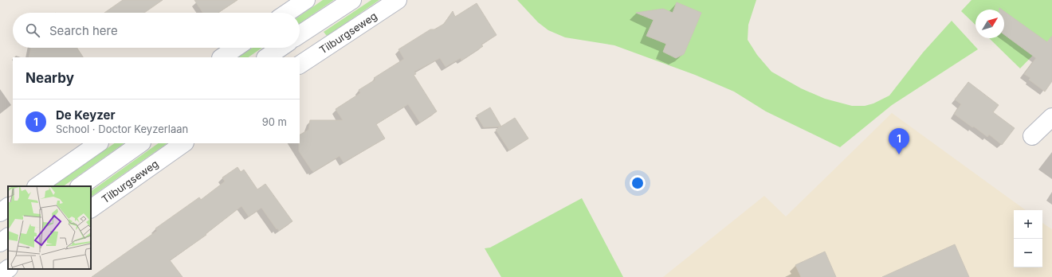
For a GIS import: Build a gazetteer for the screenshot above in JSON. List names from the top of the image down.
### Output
{
  "streets": {
    "street": ["Tilburgseweg"]
  },
  "north": "top right",
  "page": {
    "search": "Search here",
    "heading": "Nearby",
    "list": [
      {
        "mark": "1",
        "name": "De Keyzer",
        "note": "School · Doctor Keyzerlaan",
        "value": "90 m"
      }
    ],
    "pins": "1",
    "map_buttons": ["+", "−"]
  }
}
